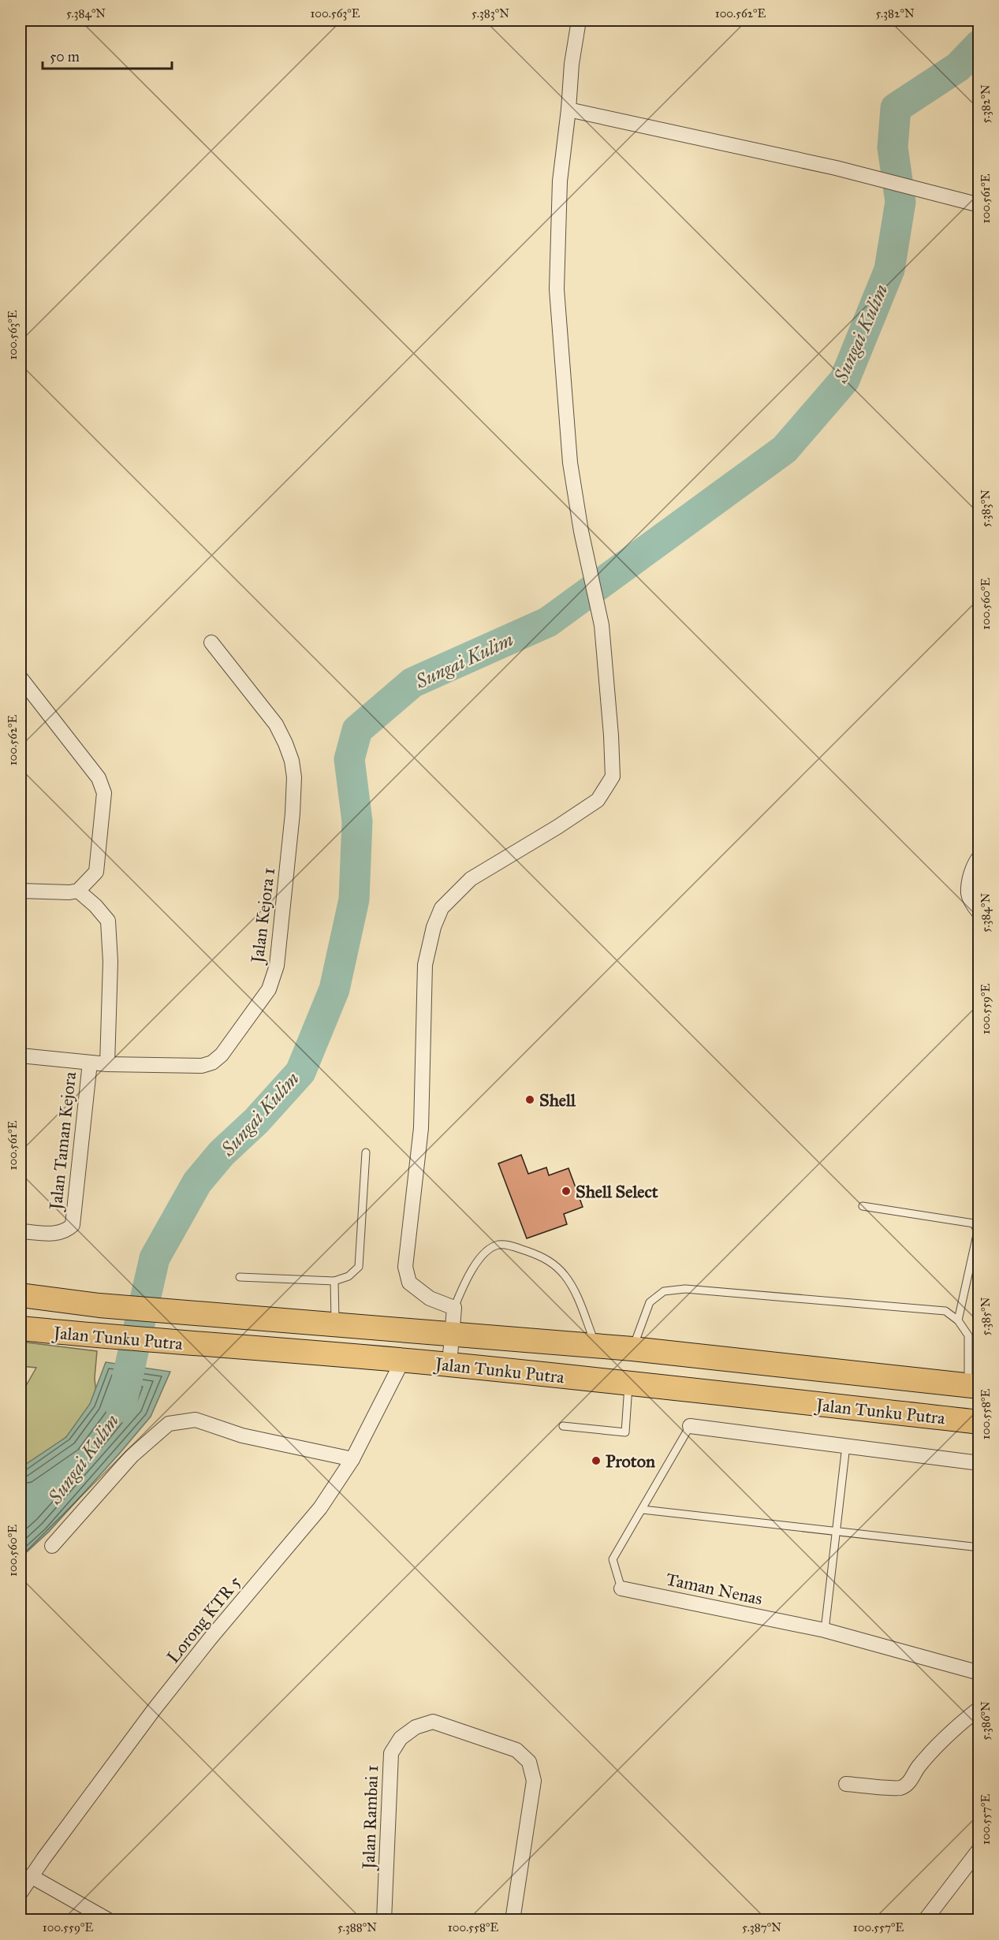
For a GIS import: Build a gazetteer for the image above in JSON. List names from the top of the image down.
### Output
{
  "streets": {
    "main road": ["Jalan Tunku Putra"],
    "street": [
      "Jalan Kejora 1",
      "Jalan Taman Kejora",
      "Taman Nenas",
      "Lorong KTR 5",
      "Jalan Rambai 1"
    ]
  },
  "crossings": [
    ["Jalan Kejora 1", "Jalan Taman Kejora"],
    ["Jalan Tunku Putra", "Lorong KTR 5"]
  ],
  "water": ["Sungai Kulim"],
  "places": ["Shell", "Shell Select", "Proton"],
  "scale_bar": "50 m",
  "coordinates": [
    "5.384°N",
    "100.563°E",
    "5.383°N",
    "100.562°E",
    "5.382°N",
    "100.561°E",
    "100.560°E",
    "100.559°E",
    "5.385°N",
    "100.558°E",
    "5.386°N",
    "100.557°E",
    "5.388°N",
    "5.387°N"
  ]
}
